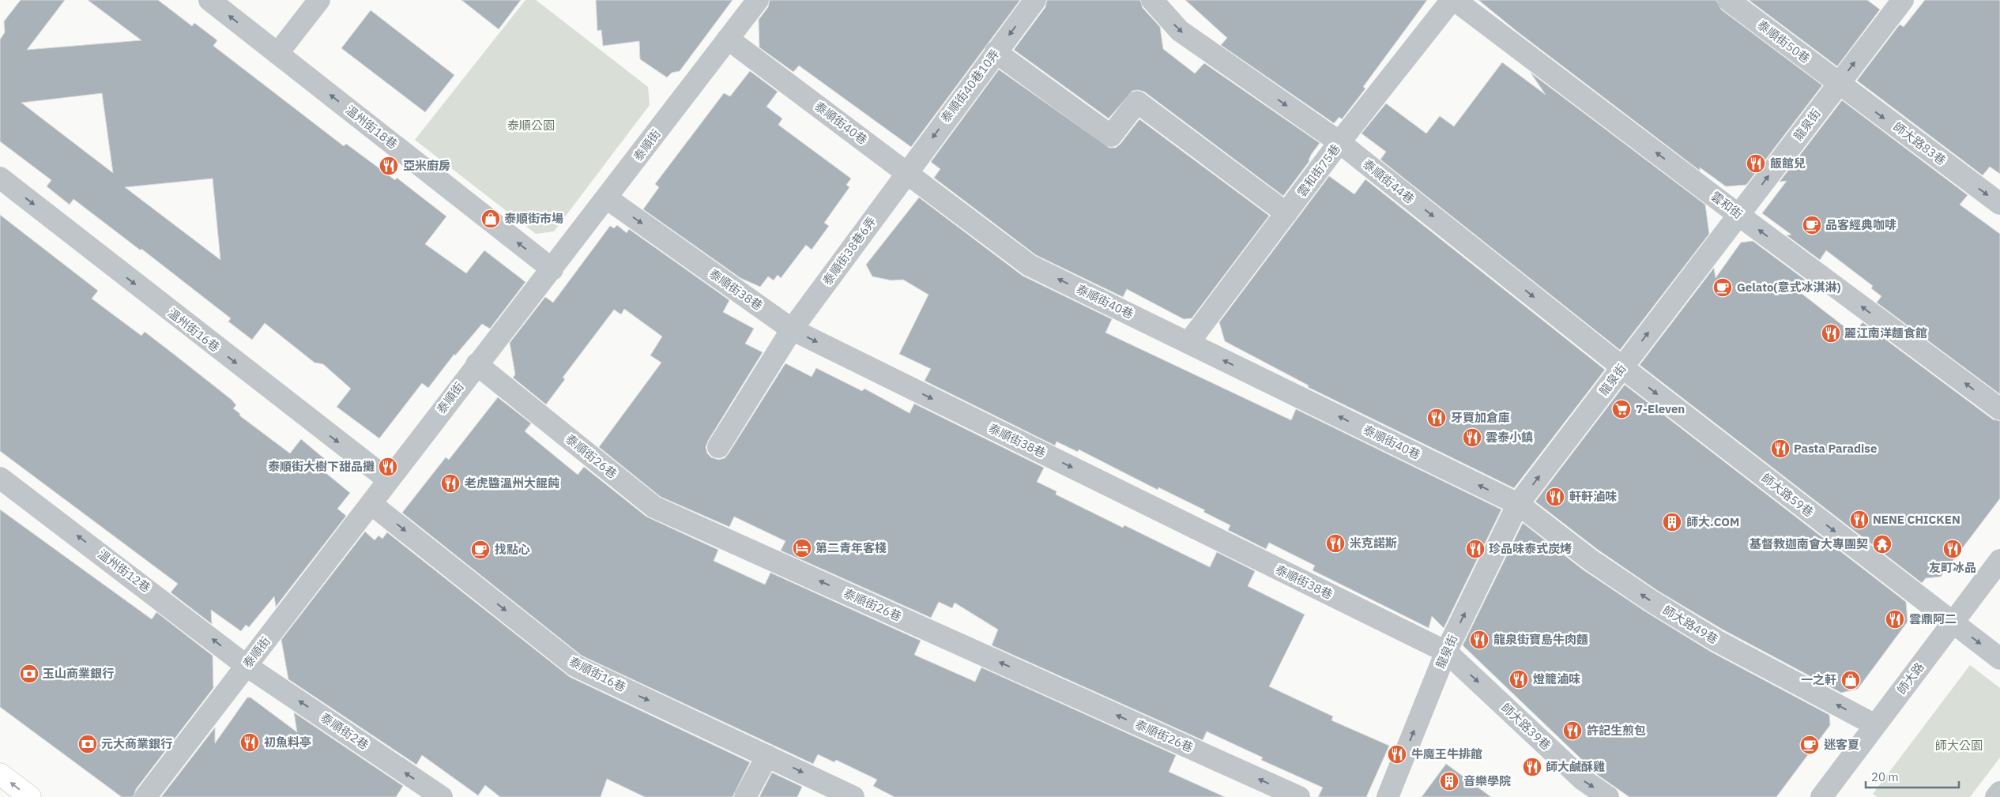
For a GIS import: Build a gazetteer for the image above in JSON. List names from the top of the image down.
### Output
{
  "streets": {
    "street": [
      "泰順街50巷",
      "泰順街40巷10弄",
      "泰順街40巷",
      "龍泉街",
      "溫州街18巷",
      "師大路83巷",
      "泰順街",
      "雲和街75巷",
      "泰順街44巷",
      "雲和街",
      "泰順街38巷6弄",
      "泰順街38巷",
      "溫州街16巷",
      "泰順街26巷",
      "師大路59巷",
      "溫州街12巷",
      "師大路49巷",
      "泰順街16巷",
      "師大路",
      "師大路39巷",
      "泰順街2巷"
    ]
  },
  "crossings": [
    ["泰順街50巷", "龍泉街"],
    ["泰順街50巷", "師大路83巷"],
    ["泰順街40巷10弄", "泰順街40巷"],
    ["泰順街40巷10弄", "泰順街38巷6弄"],
    ["泰順街40巷", "龍泉街"],
    ["泰順街40巷", "泰順街"],
    ["泰順街40巷", "雲和街75巷"],
    ["泰順街40巷", "泰順街38巷6弄"],
    ["泰順街40巷", "師大路49巷"],
    ["龍泉街", "師大路83巷"],
    ["龍泉街", "泰順街44巷"],
    ["龍泉街", "雲和街"],
    ["龍泉街", "泰順街38巷"],
    ["龍泉街", "師大路59巷"],
    ["龍泉街", "師大路49巷"],
    ["龍泉街", "師大路39巷"],
    ["溫州街18巷", "泰順街"],
    ["泰順街", "泰順街38巷"],
    ["泰順街", "溫州街16巷"],
    ["泰順街", "泰順街26巷"],
    ["泰順街", "溫州街12巷"],
    ["泰順街", "泰順街16巷"],
    ["泰順街", "泰順街2巷"],
    ["雲和街75巷", "泰順街44巷"],
    ["雲和街75巷", "雲和街"],
    ["泰順街44巷", "師大路59巷"],
    ["泰順街38巷6弄", "泰順街38巷"],
    ["泰順街38巷", "師大路39巷"],
    ["師大路59巷", "師大路"],
    ["溫州街12巷", "泰順街2巷"],
    ["師大路49巷", "師大路"]
  ],
  "one_way": [
    "泰順街40巷10弄",
    "泰順街40巷",
    "龍泉街",
    "溫州街18巷",
    "師大路83巷",
    "泰順街44巷",
    "雲和街",
    "泰順街38巷",
    "溫州街16巷",
    "泰順街26巷",
    "師大路59巷",
    "溫州街12巷",
    "師大路49巷",
    "泰順街16巷",
    "師大路39巷",
    "泰順街2巷"
  ],
  "parks": ["泰順公園", "師大公園"],
  "places": {
    "restaurant": [
      "飯館兒",
      "亞米廚房",
      "麗江南洋麵食館",
      "牙買加倉庫",
      "雲泰小鎮",
      "Pasta Paradise",
      "泰順街大樹下甜品攤",
      "老虎醬溫州大餛飩",
      "軒軒滷味",
      "NENE CHICKEN",
      "米克諾斯",
      "珍品味泰式炭烤",
      "友町冰品",
      "雲鼎阿二",
      "龍泉街寶島牛肉麵",
      "燈籠滷味",
      "許記生煎包",
      "初魚料亭",
      "牛魔王牛排館",
      "師大鹹酥雞"
    ],
    "shop": ["泰順街市場", "一之軒"],
    "cafe": [
      "品客經典咖啡",
      "Gelato(意式冰淇淋)",
      "找點心",
      "迷客夏"
    ],
    "supermarket": ["7-Eleven"],
    "building": ["師大.COM", "音樂學院"],
    "temple": ["基督教迦南會大專團契"],
    "hotel": ["第二青年客棧"],
    "bank": ["玉山商業銀行", "元大商業銀行"]
  },
  "scale_bar": "20 m"
}
